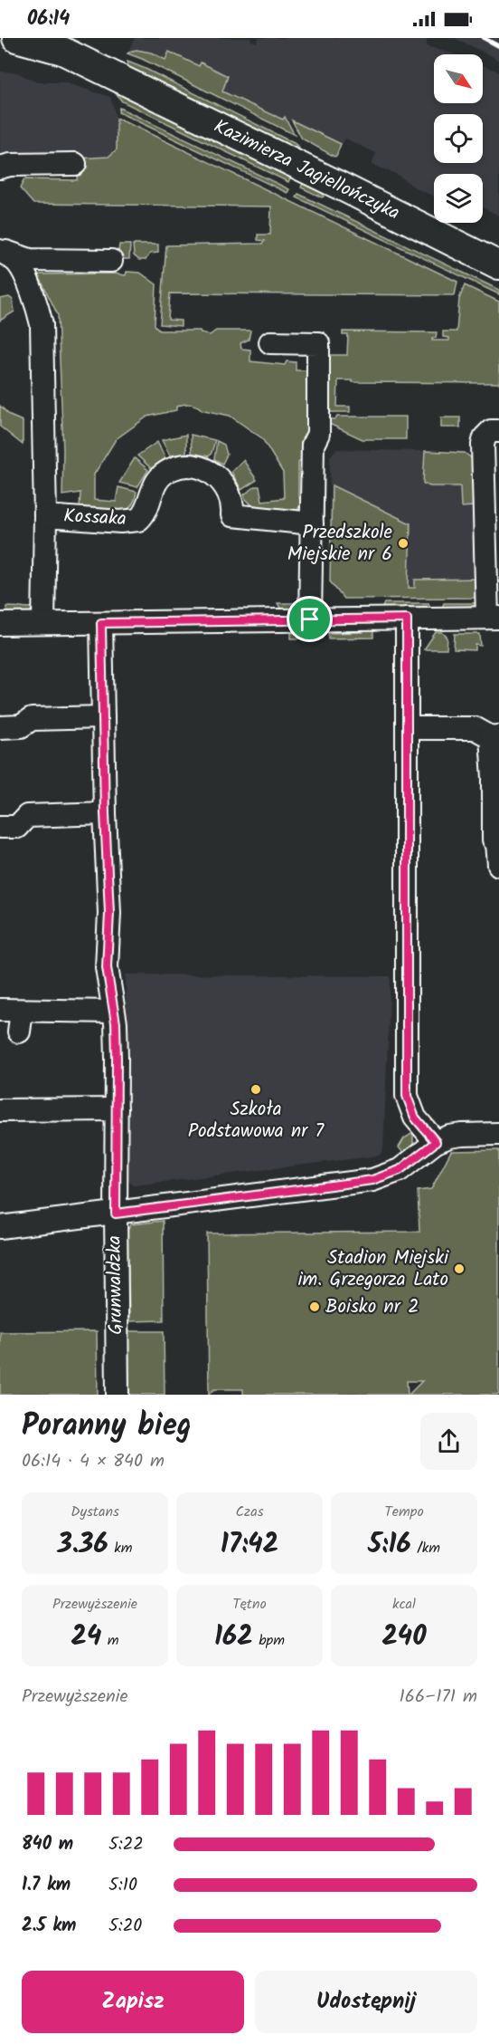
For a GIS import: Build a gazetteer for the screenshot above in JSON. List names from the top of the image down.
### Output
{
  "streets": {
    "main road": ["Kazimierza Jagiellończyka"],
    "street": ["Kossaka", "Grunwaldzka"]
  },
  "places": [
    "Przedszkole Miejskie nr 6",
    "Szkoła Podstawowa nr 7",
    "Stadion Miejski im. Grzegorza Lato",
    "Boisko nr 2"
  ],
  "north": "bottom right",
  "page": {
    "status": "06:14",
    "heading": ["Poranny bieg", "06:14 · 4 × 840 m"],
    "stats": [
      ["Dystans", "3.36 km"],
      ["Czas", "17:42"],
      ["Tempo", "5:16 /km"],
      ["Przewyższenie", "24 m"],
      ["Tętno", "162 bpm"],
      ["kcal", "240"]
    ],
    "chart": ["Przewyższenie", "166–171 m"],
    "list": [
      {
        "name": "840 m",
        "note": "5:22"
      },
      {
        "name": "1.7 km",
        "note": "5:10"
      },
      {
        "name": "2.5 km",
        "note": "5:20"
      }
    ],
    "buttons": ["Zapisz", "Udostępnij"]
  }
}
